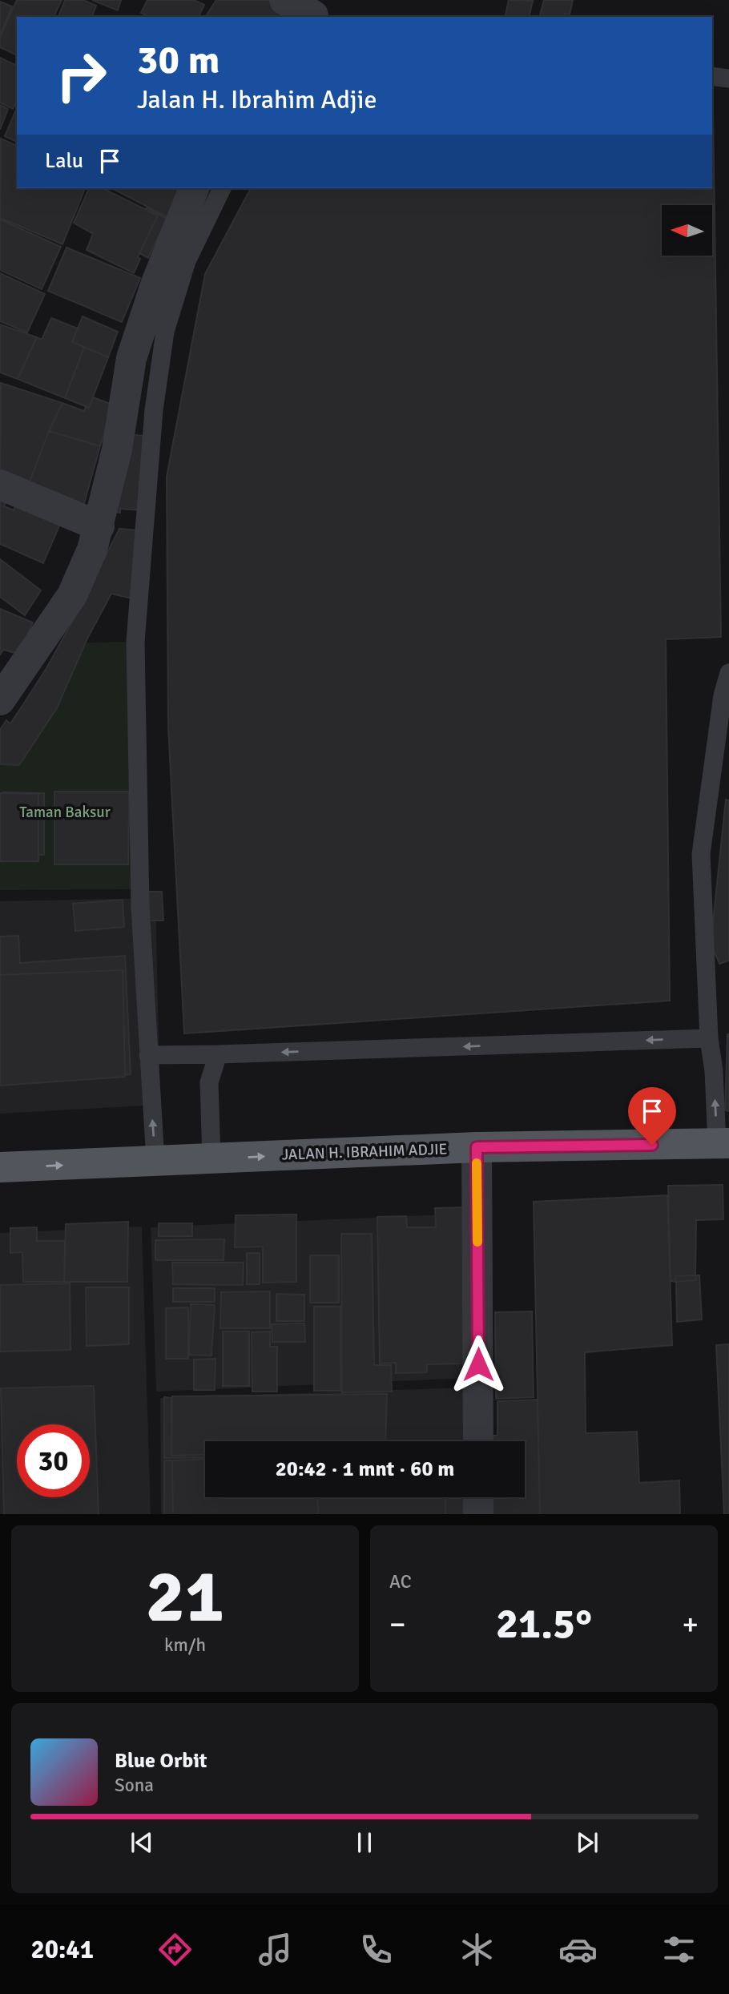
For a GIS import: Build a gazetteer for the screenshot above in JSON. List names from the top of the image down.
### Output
{
  "streets": {
    "main road": ["JALAN H. IBRAHIM ADJIE"]
  },
  "one_way": ["JALAN H. IBRAHIM ADJIE"],
  "parks": ["Taman Baksur"],
  "north": "left",
  "page": {
    "turn": ["30 m", "Jalan H. Ibrahim Adjie"],
    "then": "Lalu",
    "limit": "30",
    "trip": "20:42 · 1 mnt · 60 m",
    "tile": [
      ["21", "km/h"],
      "AC"
    ],
    "heat": ["−", "21.5°", "+"],
    "song": ["Blue Orbit", "Sona"],
    "tabs": "20:41"
  }
}
